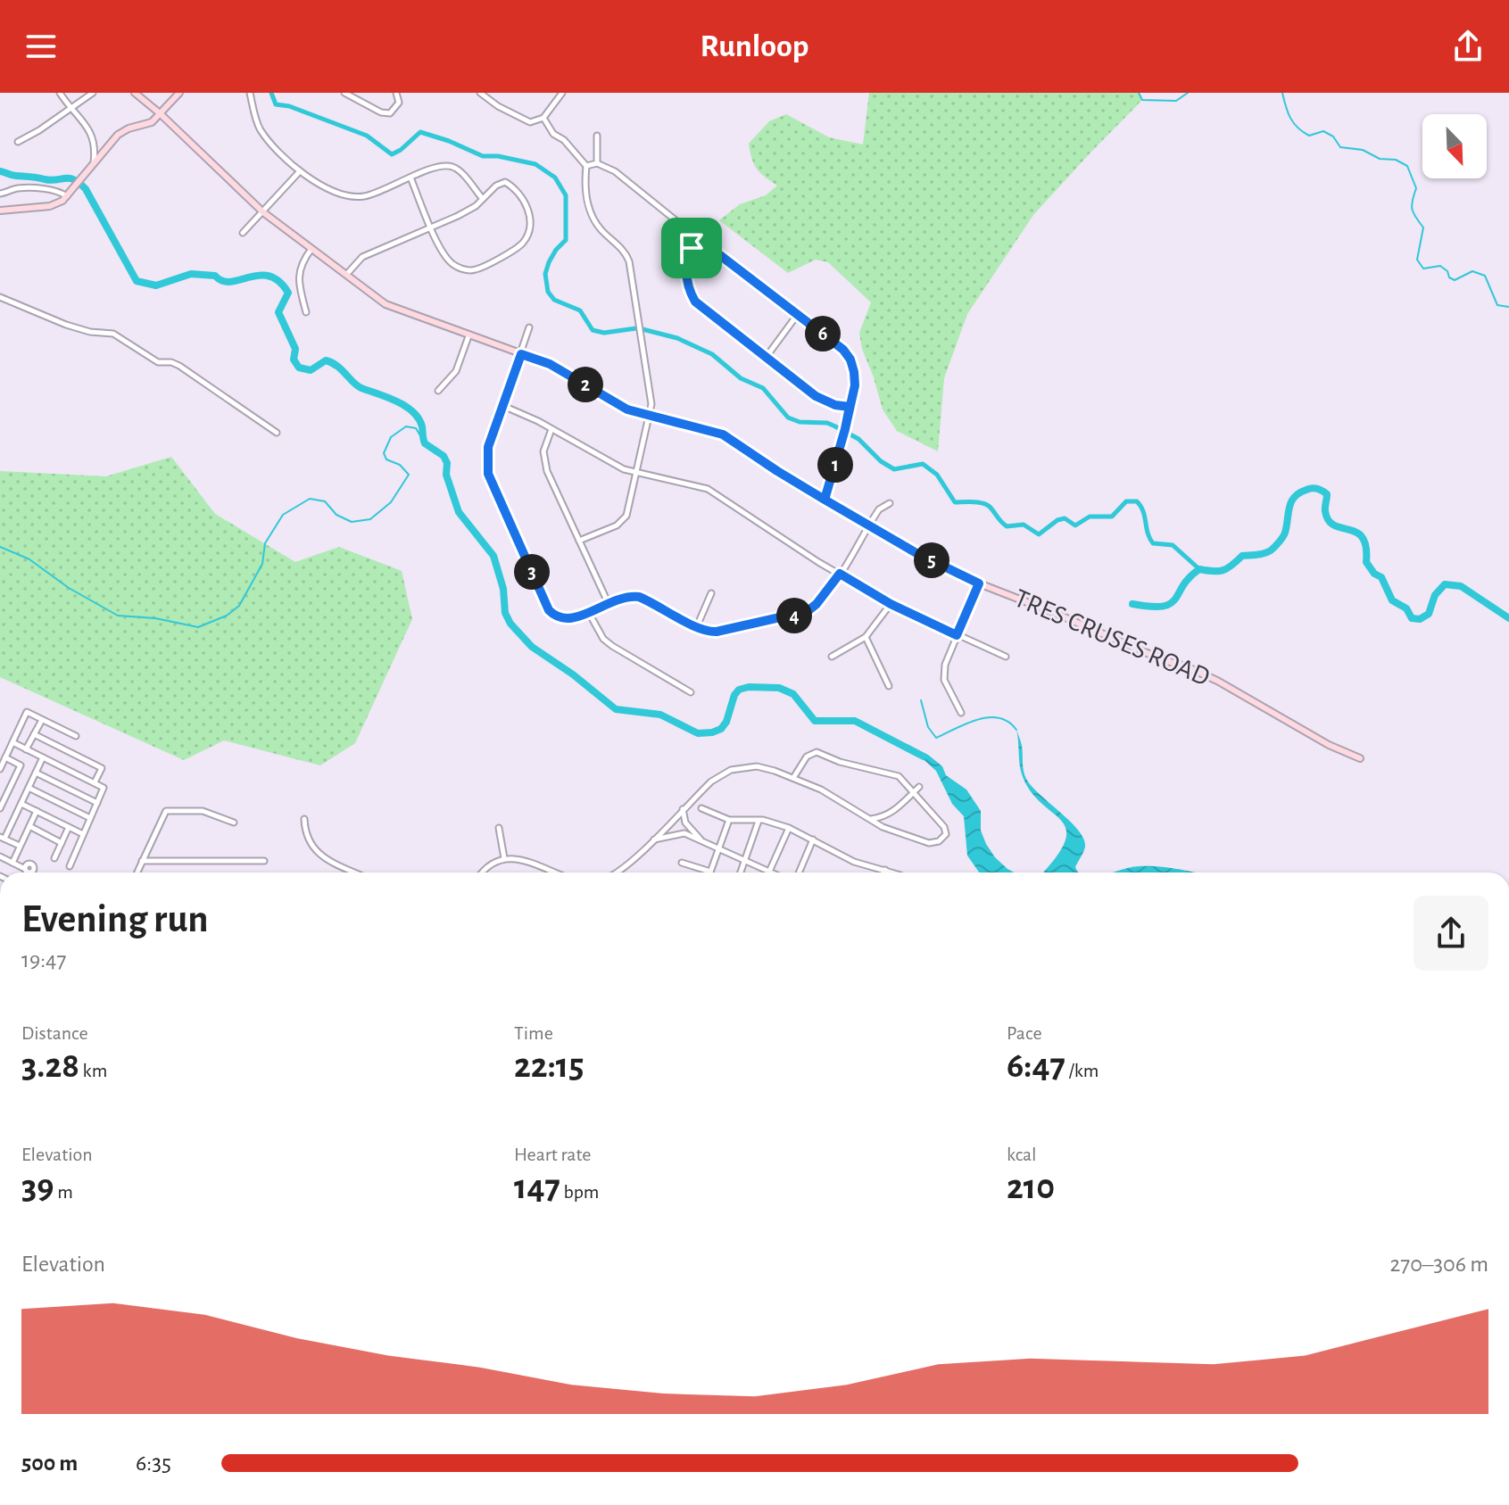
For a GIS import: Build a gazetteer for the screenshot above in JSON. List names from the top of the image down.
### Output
{
  "streets": {
    "main road": ["TRES CRUSES ROAD"]
  },
  "north": "bottom right",
  "page": {
    "header": "Runloop",
    "pins": [
      "6",
      "2",
      "1",
      "5",
      "3",
      "4"
    ],
    "heading": ["Evening run", "19:47"],
    "stats": [
      ["Distance", "3.28 km"],
      ["Time", "22:15"],
      ["Pace", "6:47 /km"],
      ["Elevation", "39 m"],
      ["Heart rate", "147 bpm"],
      ["kcal", "210"]
    ],
    "chart": ["Elevation", "270–306 m"],
    "list": [
      {
        "name": "500 m",
        "note": "6:35"
      }
    ]
  }
}
